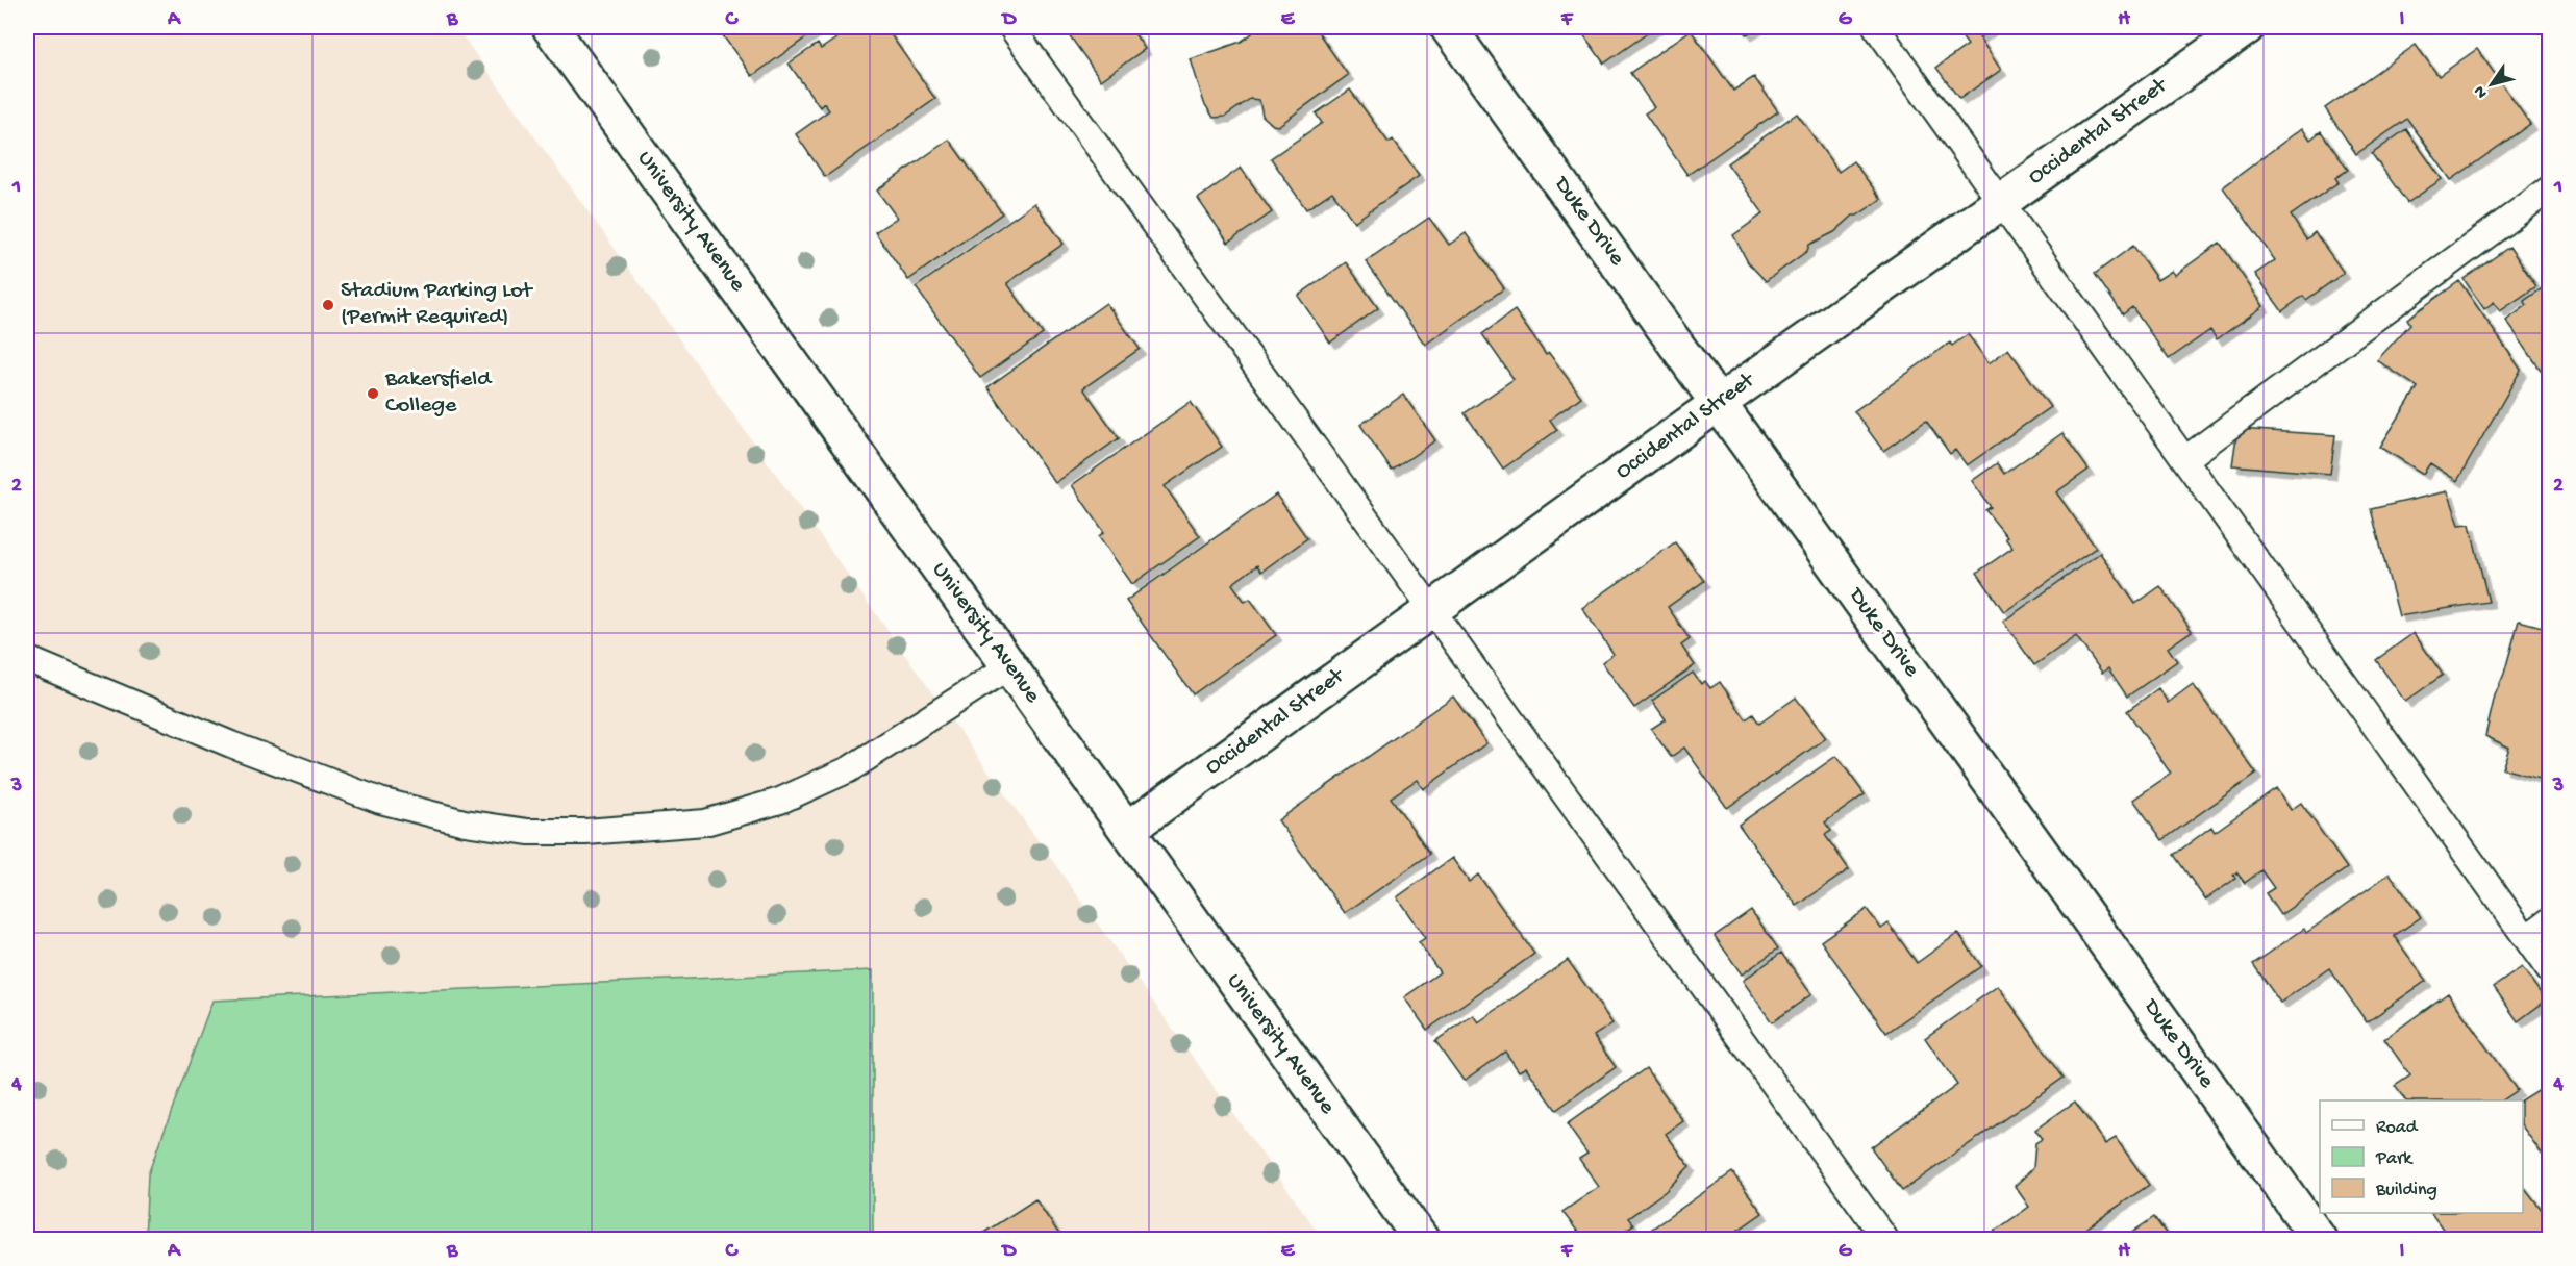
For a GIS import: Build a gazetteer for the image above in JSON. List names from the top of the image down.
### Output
{
  "streets": {
    "street": ["Occidental Street", "University Avenue", "Duke Drive"]
  },
  "crossings": [
    ["Occidental Street", "University Avenue"],
    ["Occidental Street", "Duke Drive"]
  ],
  "places": ["Stadium Parking Lot (Permit Required)", "Bakersfield College"],
  "legend": ["Road", "Park", "Building"],
  "north": "bottom left",
  "grid": {
    "columns": [
      "A",
      "B",
      "C",
      "D",
      "E",
      "F",
      "G",
      "H",
      "I"
    ],
    "rows": [
      "1",
      "2",
      "3",
      "4"
    ]
  }
}
